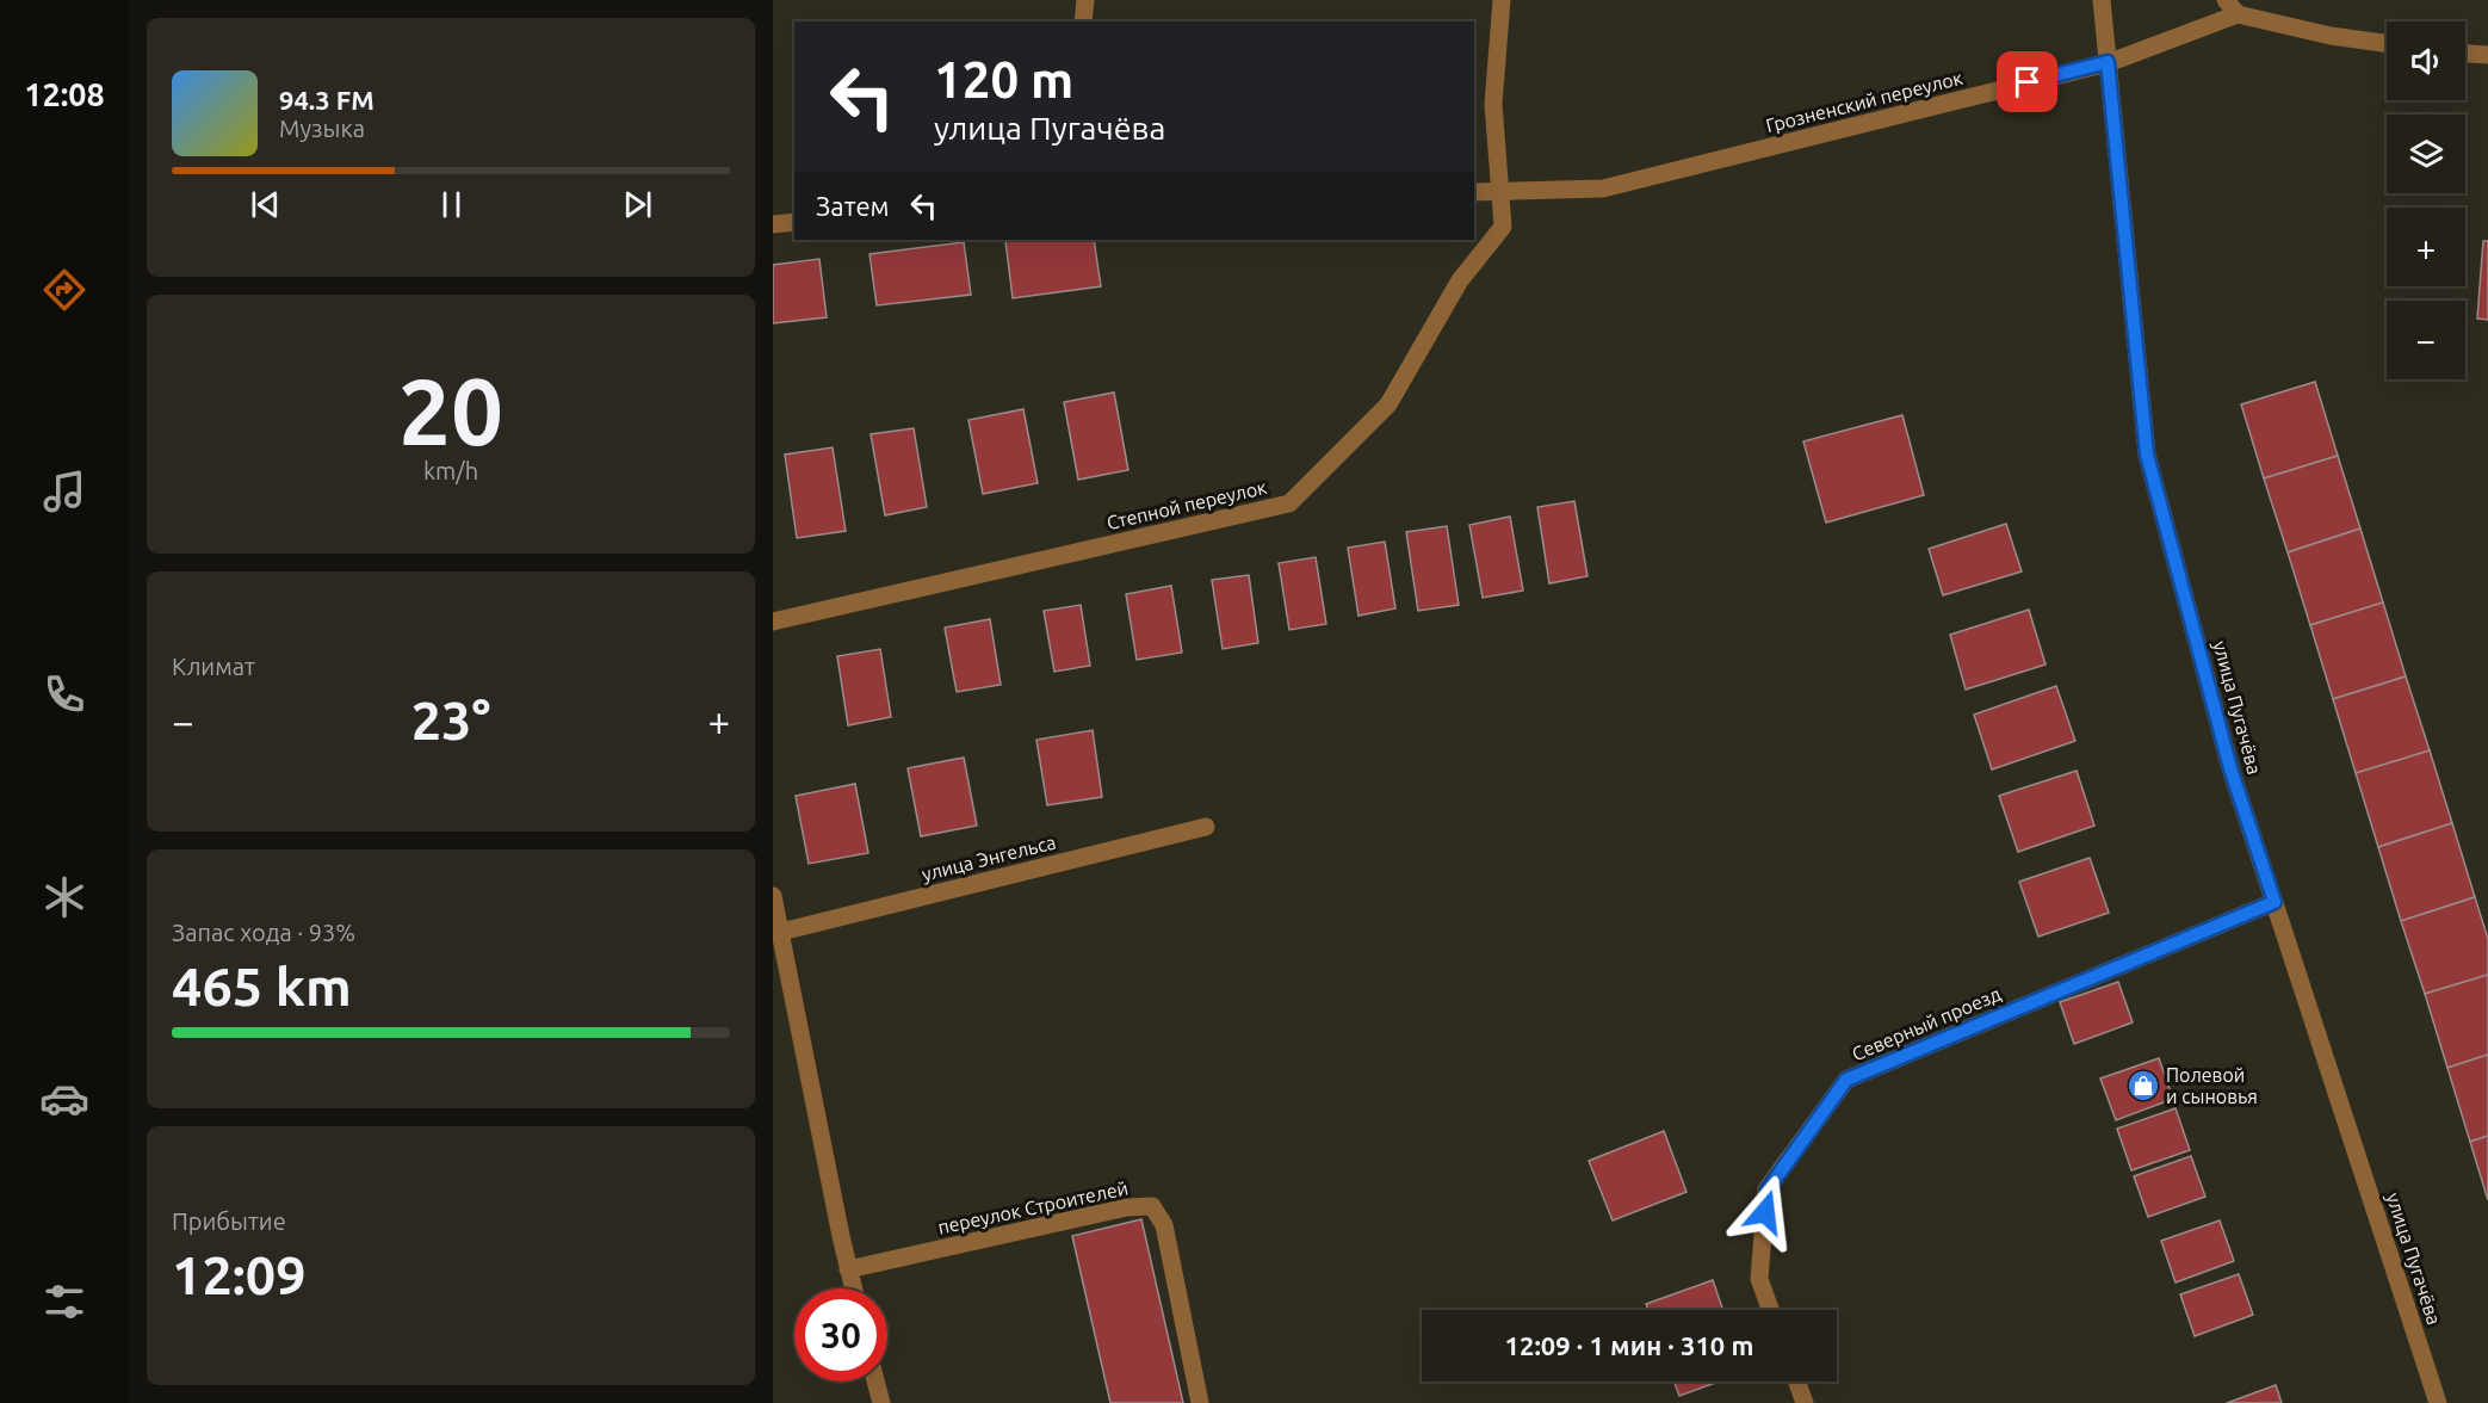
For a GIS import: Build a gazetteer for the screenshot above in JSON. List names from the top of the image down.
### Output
{
  "streets": {
    "street": [
      "Грозненский переулок",
      "Степной переулок",
      "улица Пугачёва",
      "улица Энгельса",
      "Северный проезд",
      "переулок Строителей"
    ]
  },
  "crossings": [
    ["Грозненский переулок", "Степной переулок"],
    ["Грозненский переулок", "улица Пугачёва"],
    ["улица Пугачёва", "Северный проезд"]
  ],
  "places": {
    "shop": ["Полевой и сыновья"]
  },
  "page": {
    "tabs": "12:08",
    "map_buttons": ["+", "−"],
    "turn": ["120 m", "улица Пугачёва"],
    "song": ["94.3 FM", "Музыка"],
    "then": "Затем",
    "tile": [
      ["20", "km/h"],
      "Климат",
      ["Запас хода · 93%", "465 km"],
      ["Прибытие", "12:09"]
    ],
    "heat": ["−", "23°", "+"],
    "limit": "30",
    "trip": "12:09 · 1 мин · 310 m"
  }
}
